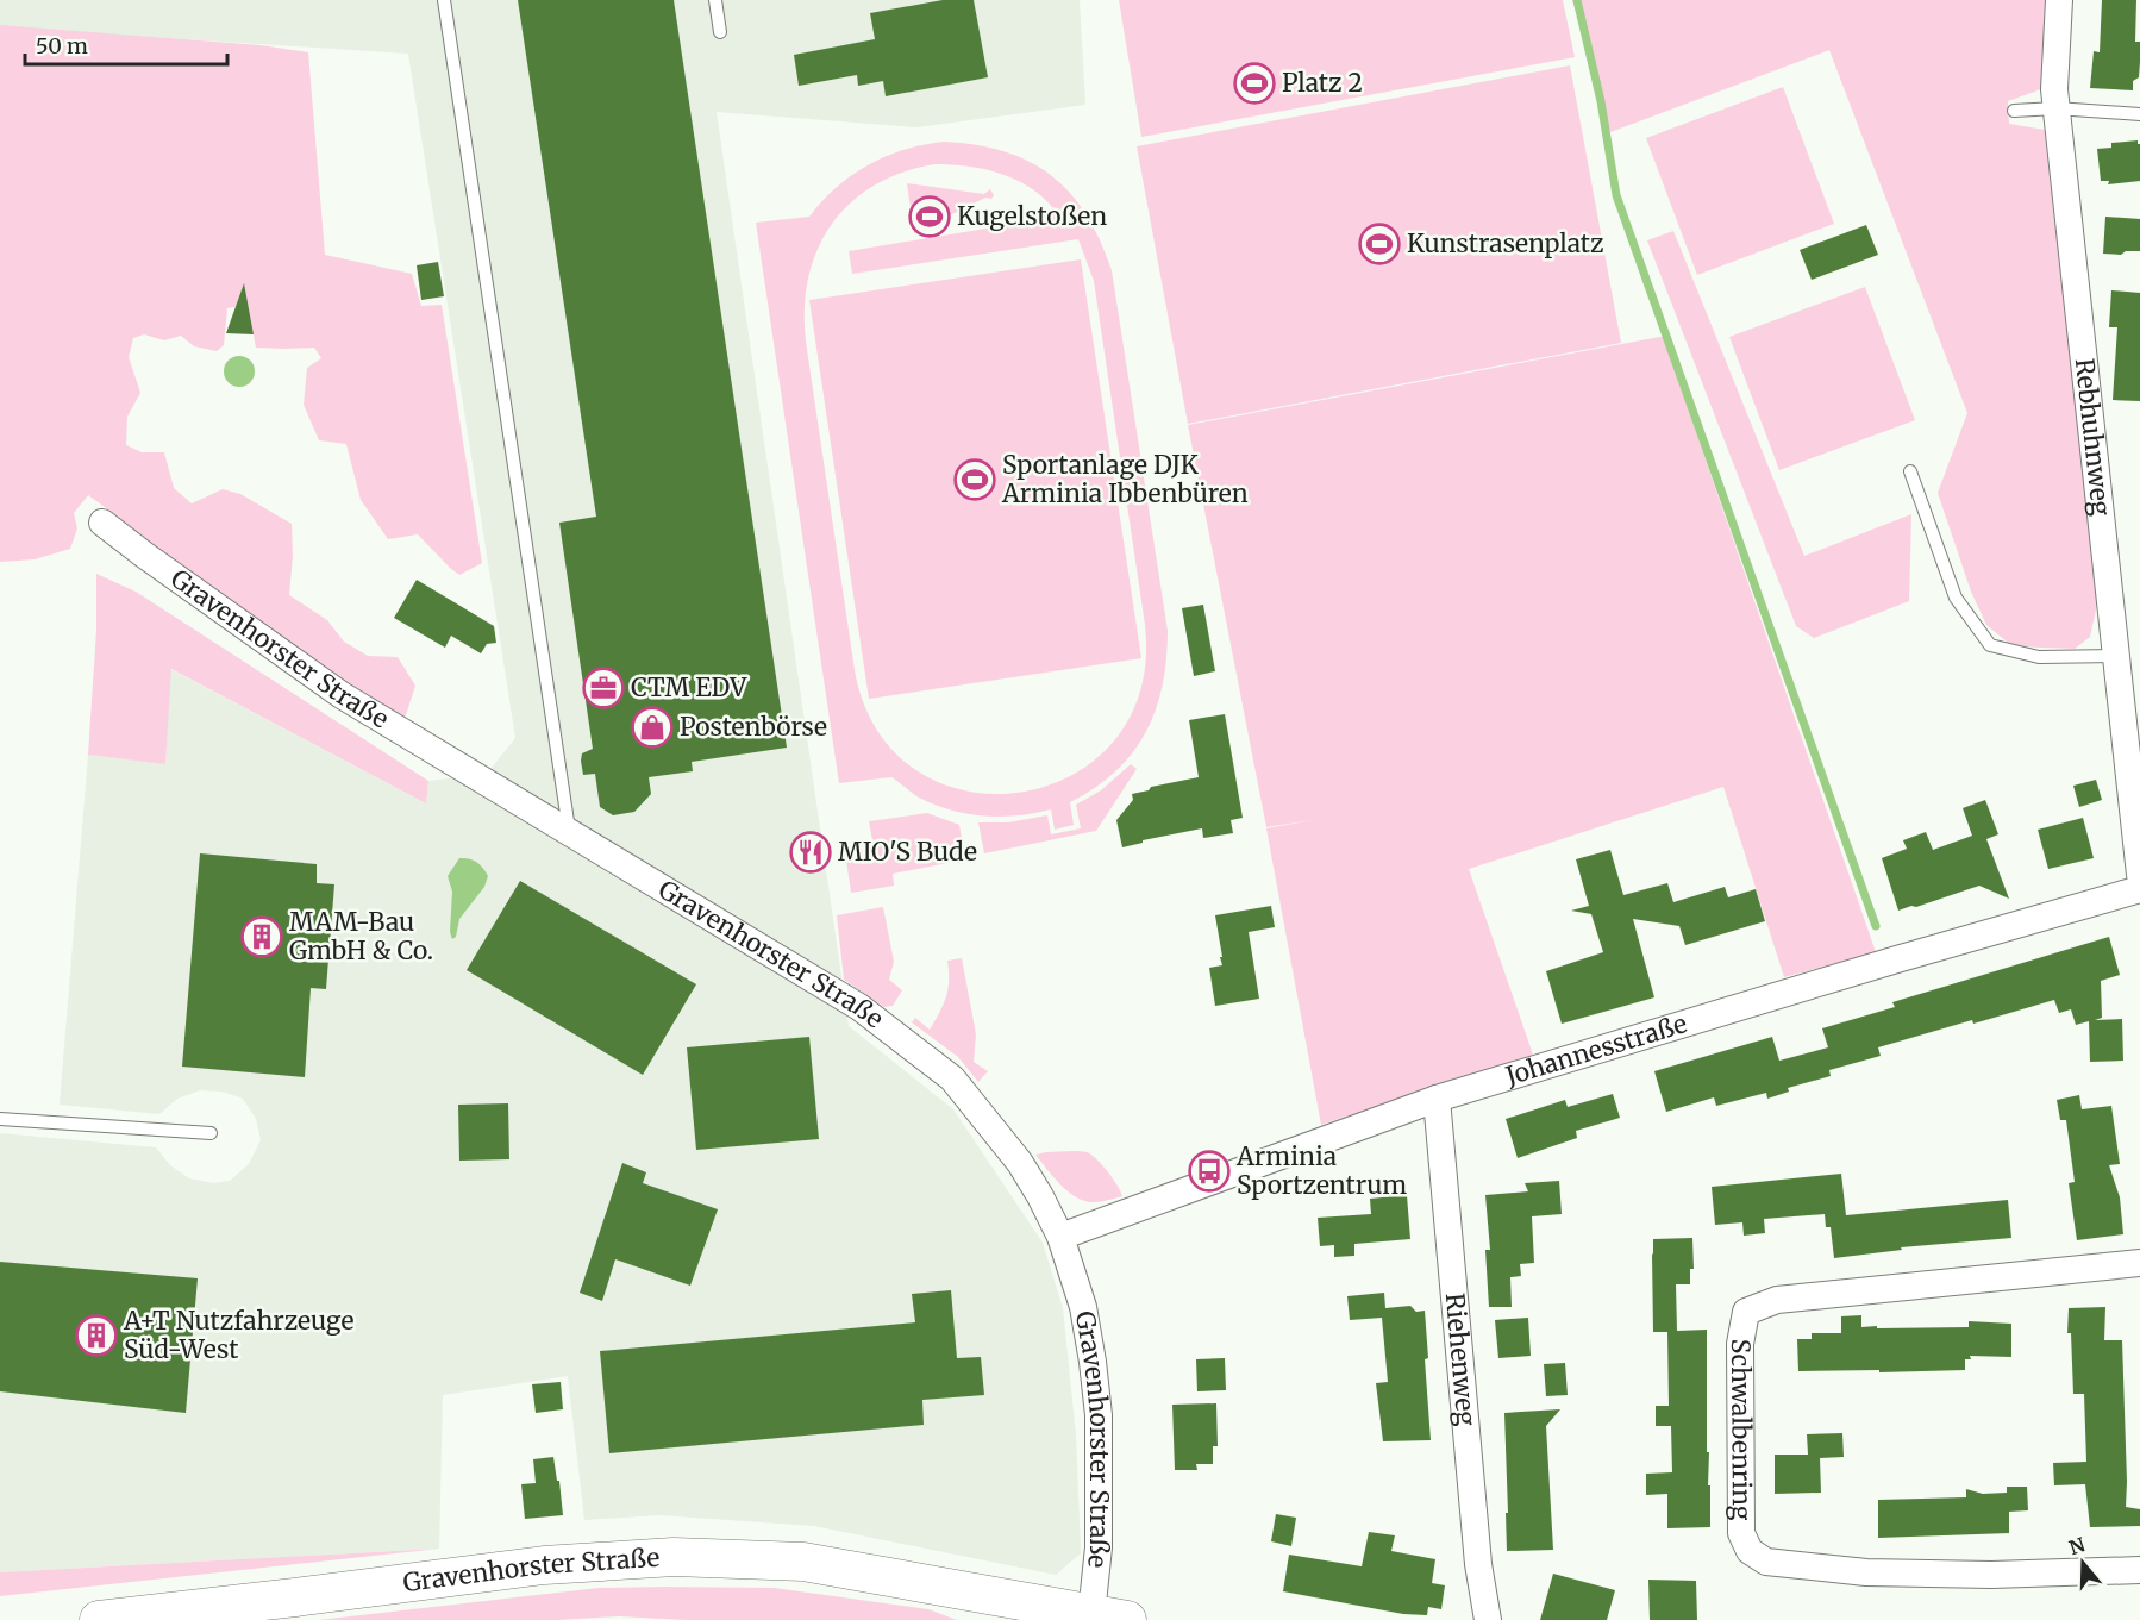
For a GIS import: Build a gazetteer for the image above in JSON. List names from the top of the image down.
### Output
{
  "streets": {
    "main road": ["Gravenhorster Straße"],
    "street": [
      "Rebhuhnweg",
      "Johannesstraße",
      "Riehenweg",
      "Schwalbenring"
    ]
  },
  "crossings": [
    ["Gravenhorster Straße", "Johannesstraße"],
    ["Johannesstraße", "Riehenweg"]
  ],
  "places": {
    "sports": [
      "Platz 2",
      "Kugelstoßen",
      "Kunstrasenplatz",
      "Sportanlage DJK Arminia Ibbenbüren"
    ],
    "office": ["CTM EDV"],
    "shop": ["Postenbörse"],
    "restaurant": ["MIO'S Bude"],
    "building": ["MAM-Bau GmbH & Co.", "A+T Nutzfahrzeuge Süd-West"],
    "bus stop": ["Arminia Sportzentrum"]
  },
  "scale_bar": "50 m",
  "north": "top"
}
